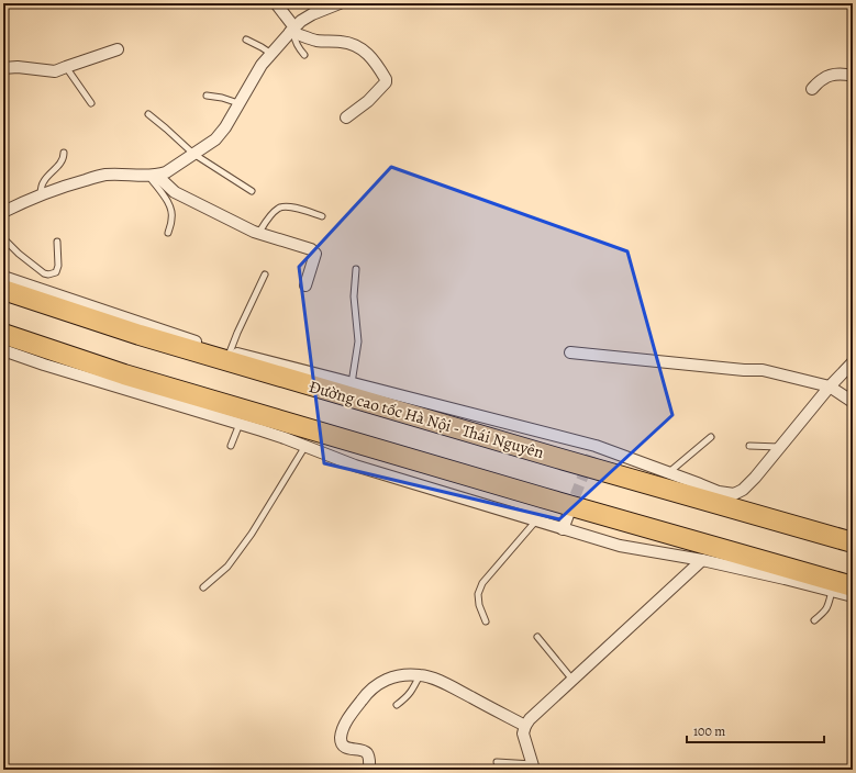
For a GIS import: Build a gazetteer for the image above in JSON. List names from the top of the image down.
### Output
{
  "streets": {
    "highway": ["Đường cao tốc Hà Nội - Thái Nguyên"]
  },
  "scale_bar": "100 m"
}
